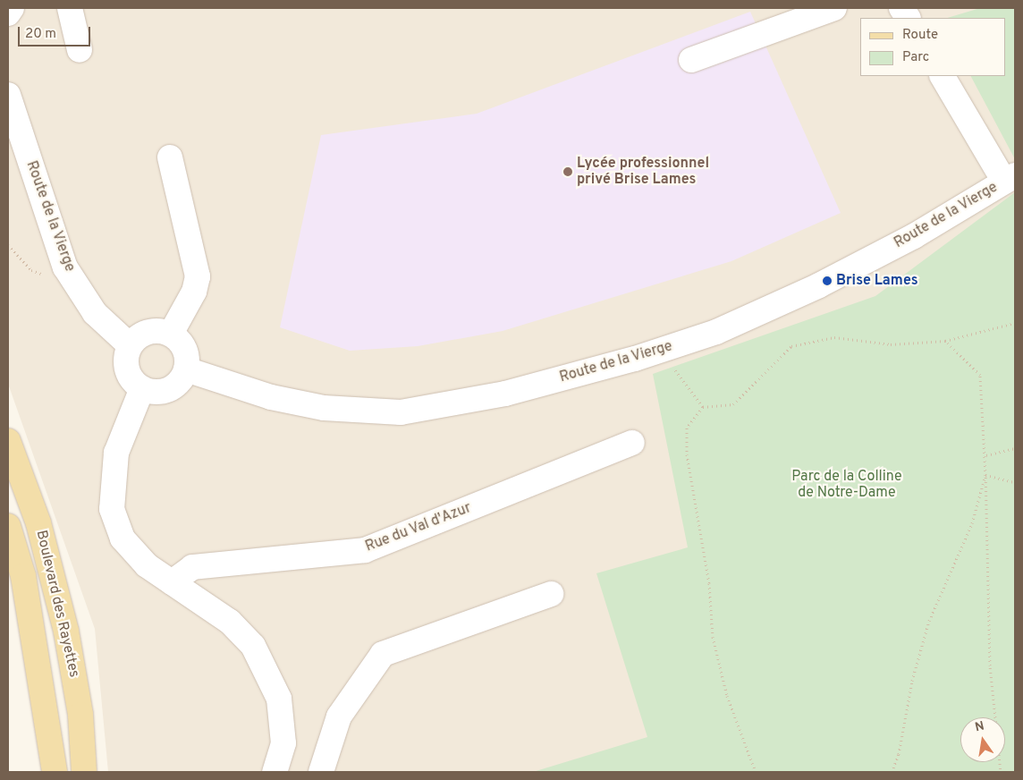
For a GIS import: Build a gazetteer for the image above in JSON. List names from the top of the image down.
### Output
{
  "streets": {
    "main road": ["Boulevard des Rayettes"],
    "street": ["Route de la Vierge", "Rue du Val d'Azur"]
  },
  "parks": ["Parc de la Colline de Notre-Dame"],
  "places": ["Lycée professionnel privé Brise Lames", "Brise Lames"],
  "legend": ["Route", "Parc"],
  "scale_bar": "20 m",
  "north": "top"
}
